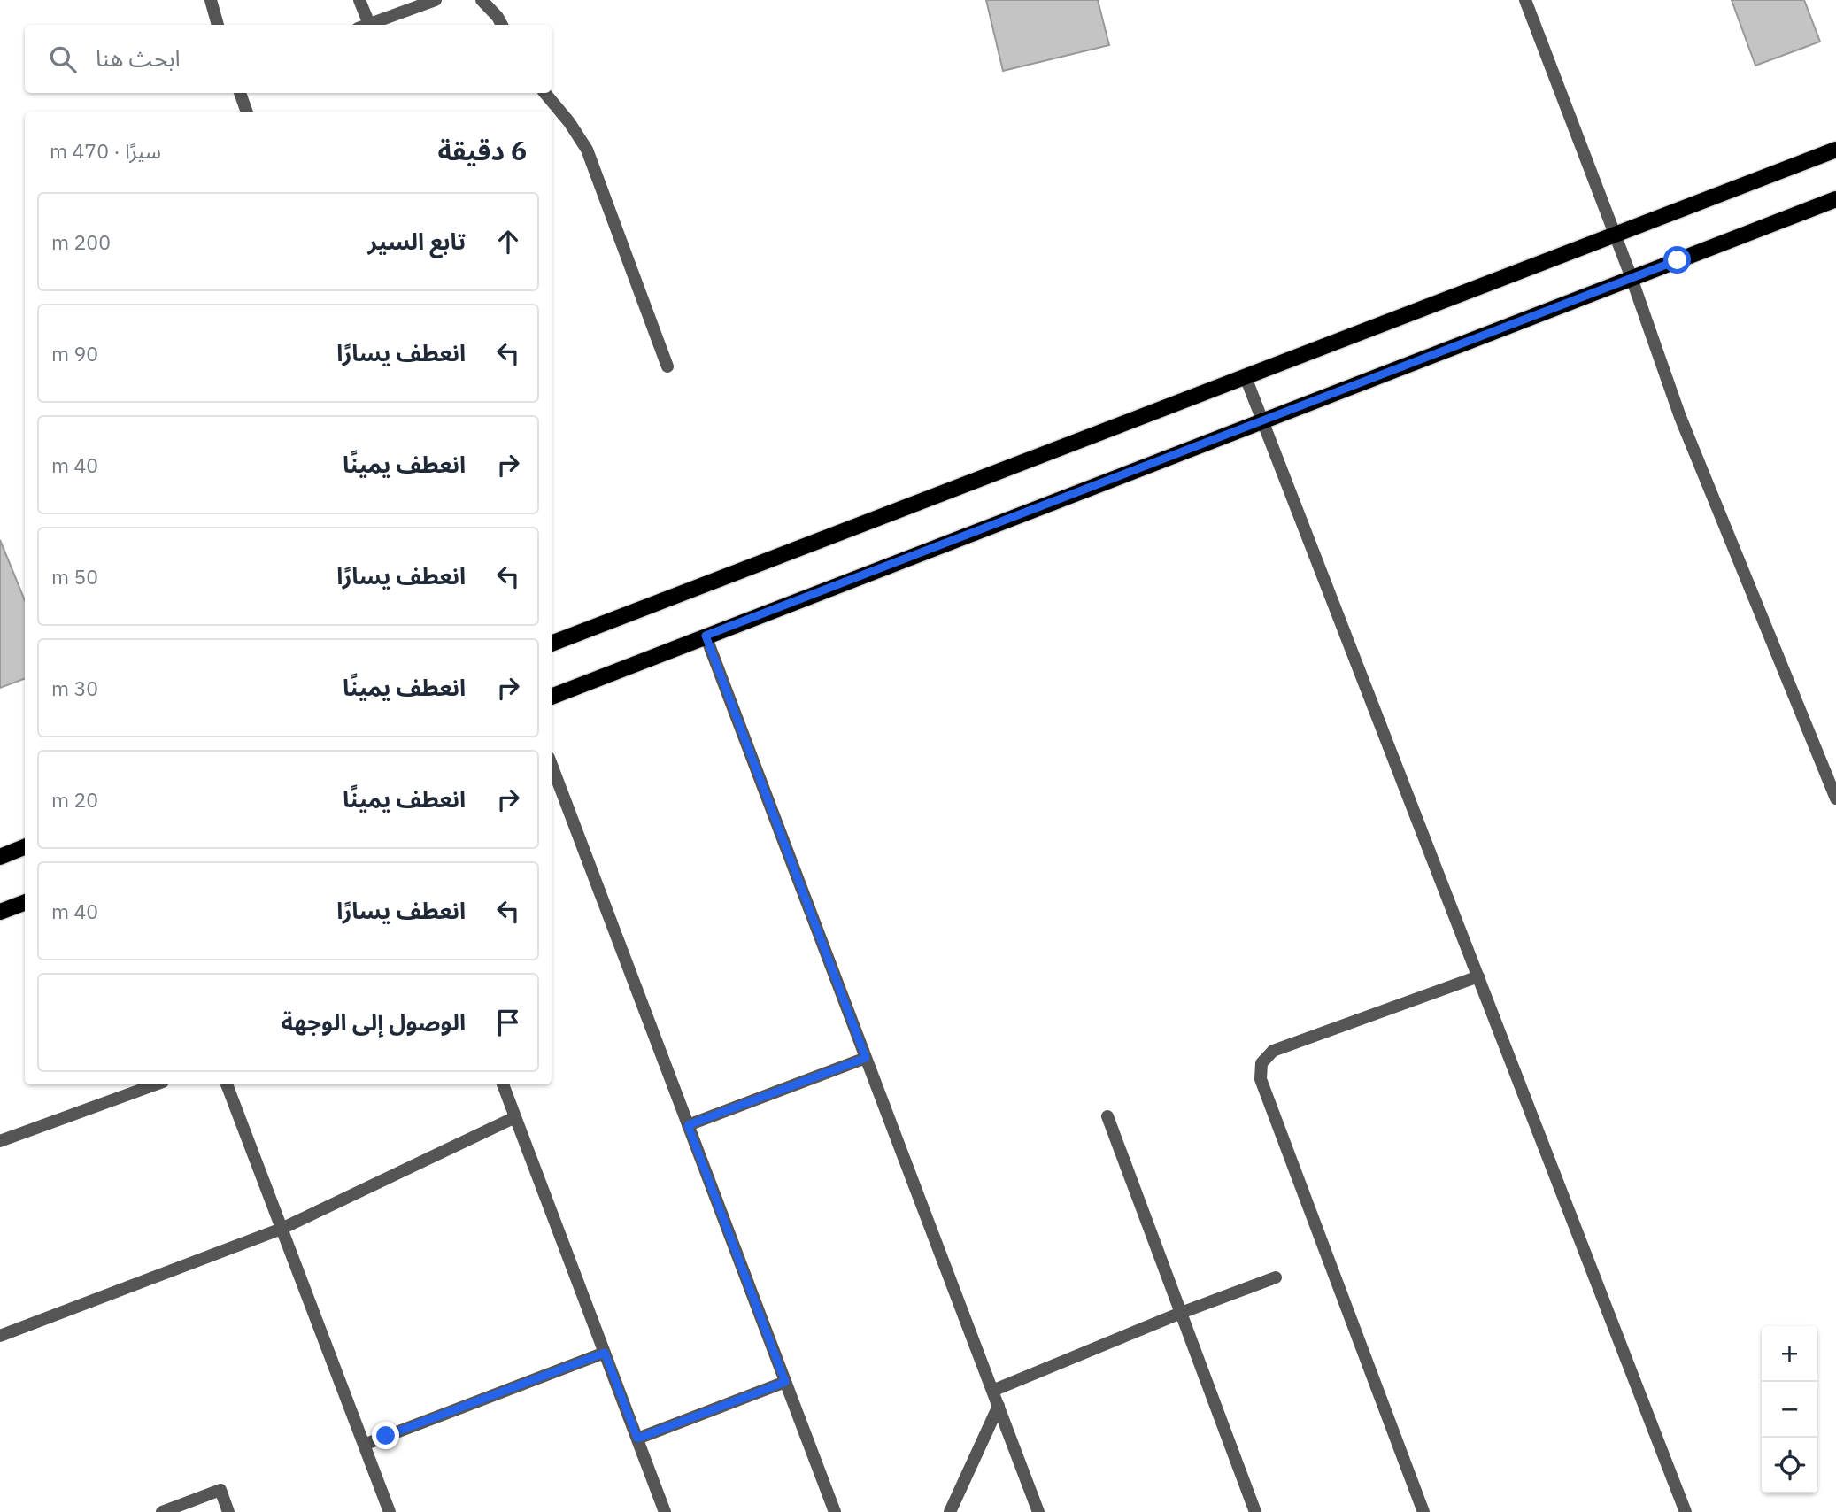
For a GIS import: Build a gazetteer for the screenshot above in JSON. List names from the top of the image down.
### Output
{
  "page": {
    "search": "ابحث هنا",
    "heading": ["6 دقيقة", "سيرًا · 470 m"],
    "list": [
      ["تابع السير", "200 m"],
      ["انعطف يسارًا", "90 m"],
      ["انعطف يمينًا", "40 m"],
      ["انعطف يسارًا", "50 m"],
      ["انعطف يمينًا", "30 m"],
      ["انعطف يمينًا", "20 m"],
      ["انعطف يسارًا", "40 m"],
      "الوصول إلى الوجهة"
    ],
    "map_buttons": ["+", "−"]
  }
}
